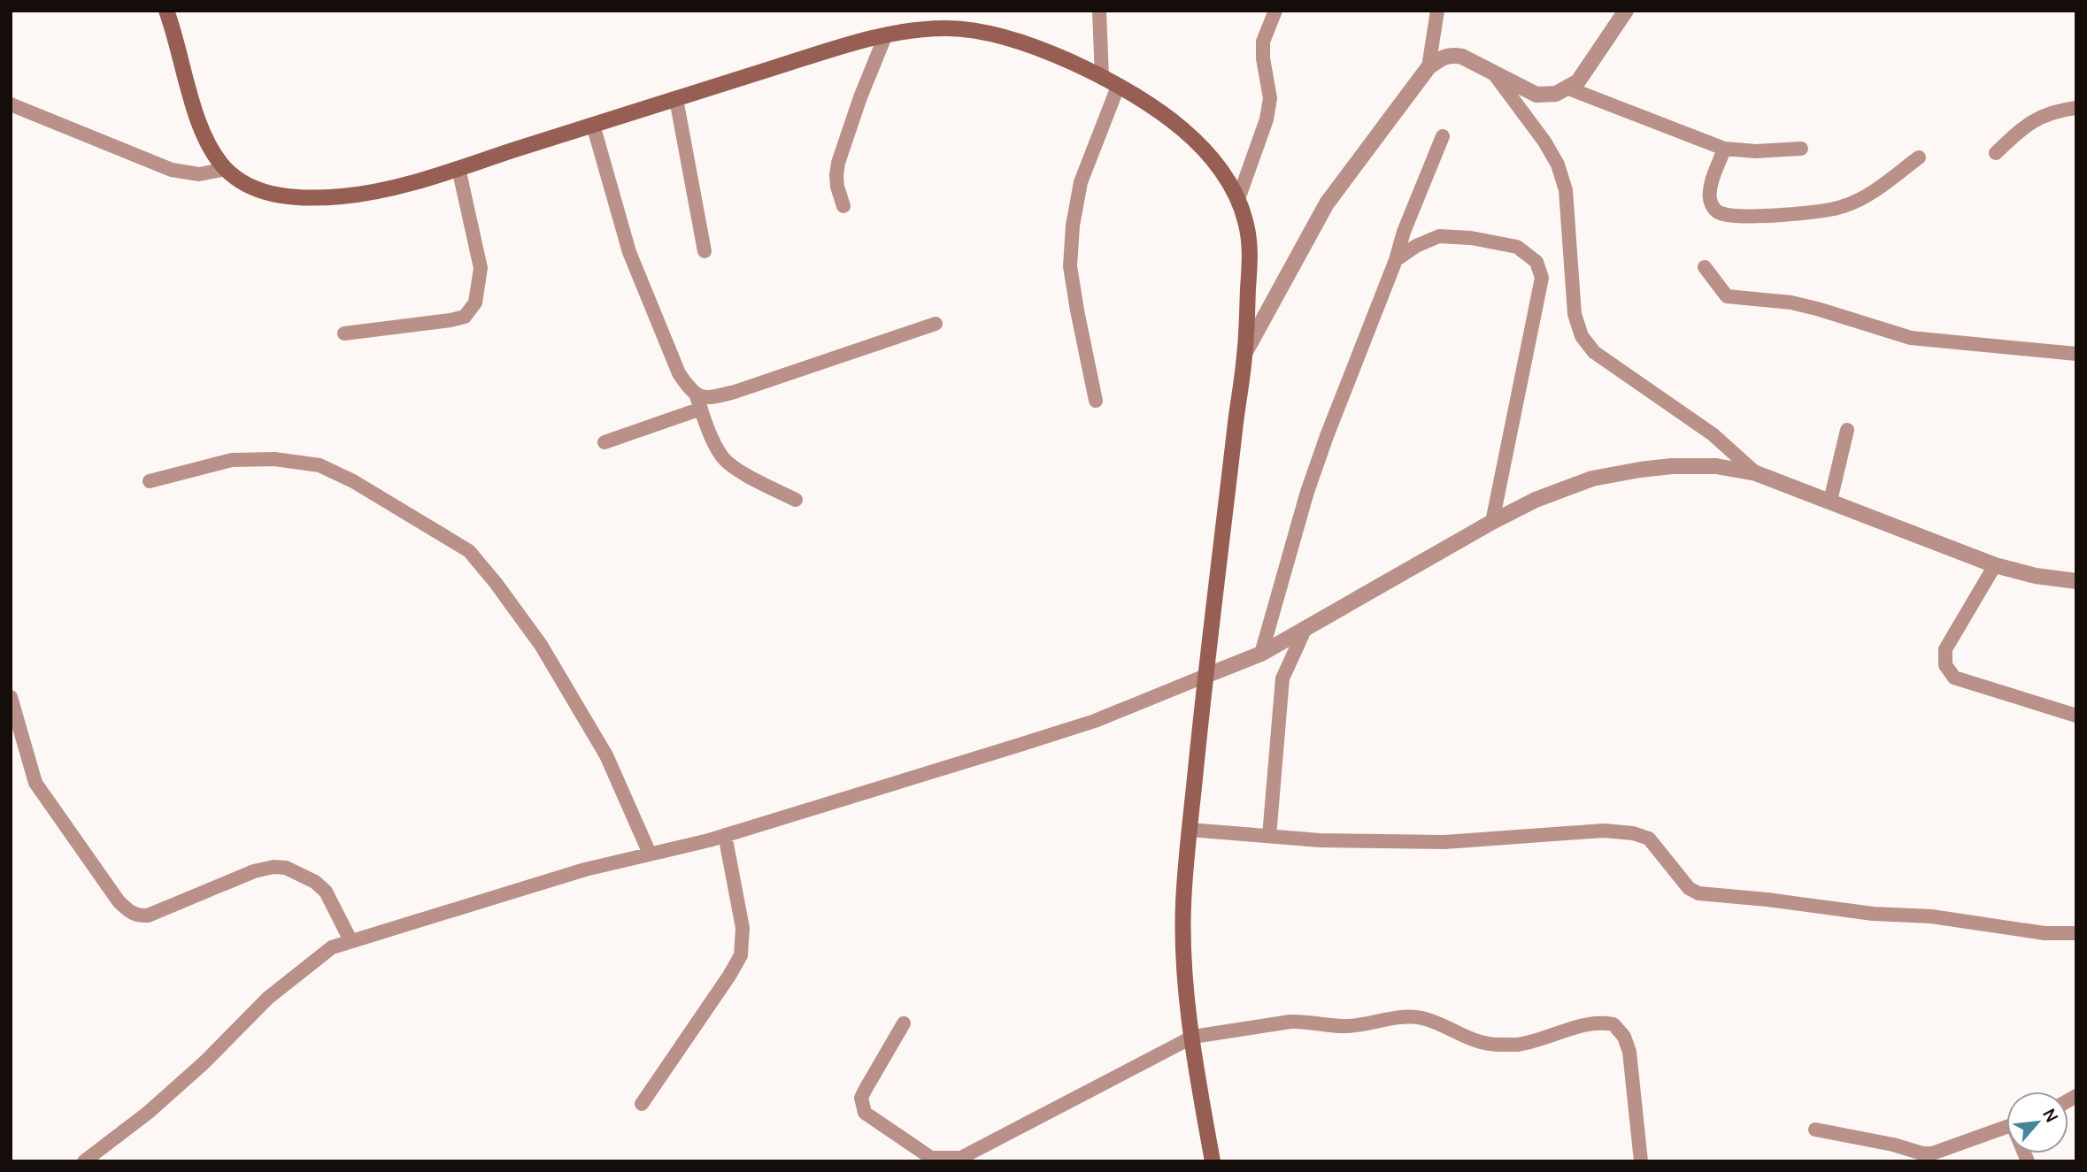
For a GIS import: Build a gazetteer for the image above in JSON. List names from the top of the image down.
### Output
{
  "north": "top right"
}
